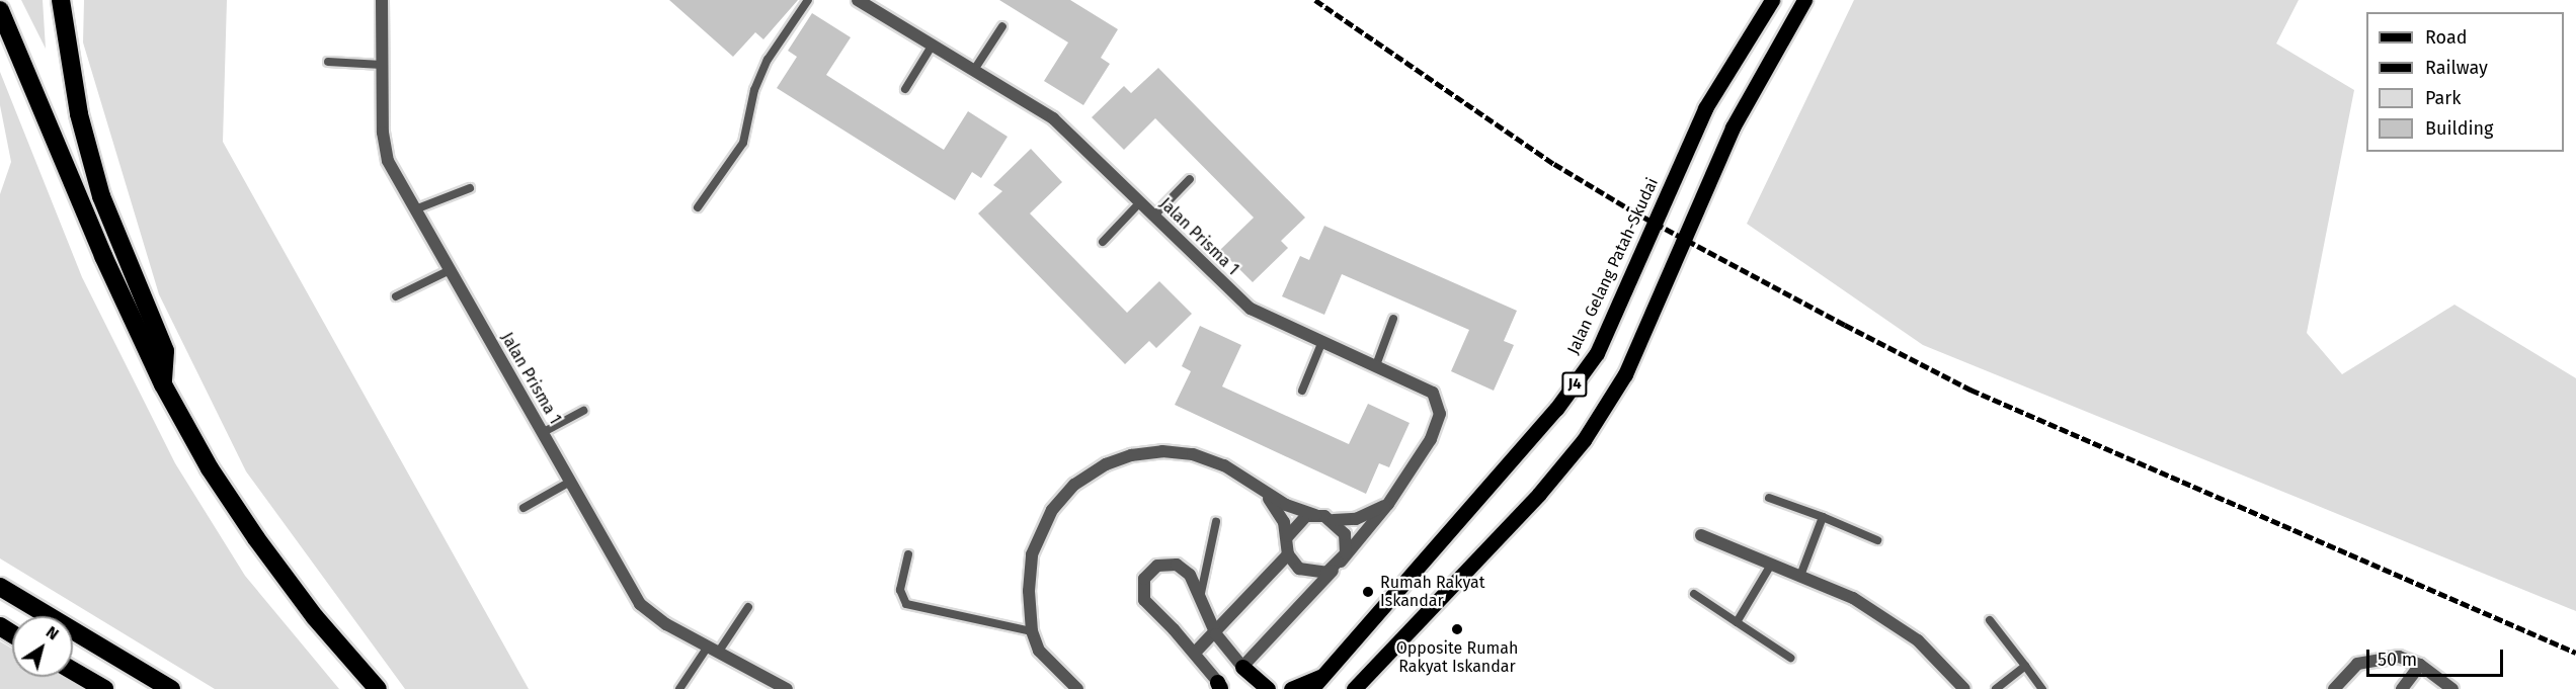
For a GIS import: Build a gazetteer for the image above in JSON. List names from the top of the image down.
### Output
{
  "streets": {
    "main road": ["Jalan Gelang Patah-Skudai", "J4"],
    "street": ["Jalan Prisma 1"]
  },
  "places": ["Rumah Rakyat Iskandar", "Opposite Rumah Rakyat Iskandar"],
  "legend": [
    "Road",
    "Railway",
    "Park",
    "Building"
  ],
  "scale_bar": "50 m",
  "north": "top right"
}
